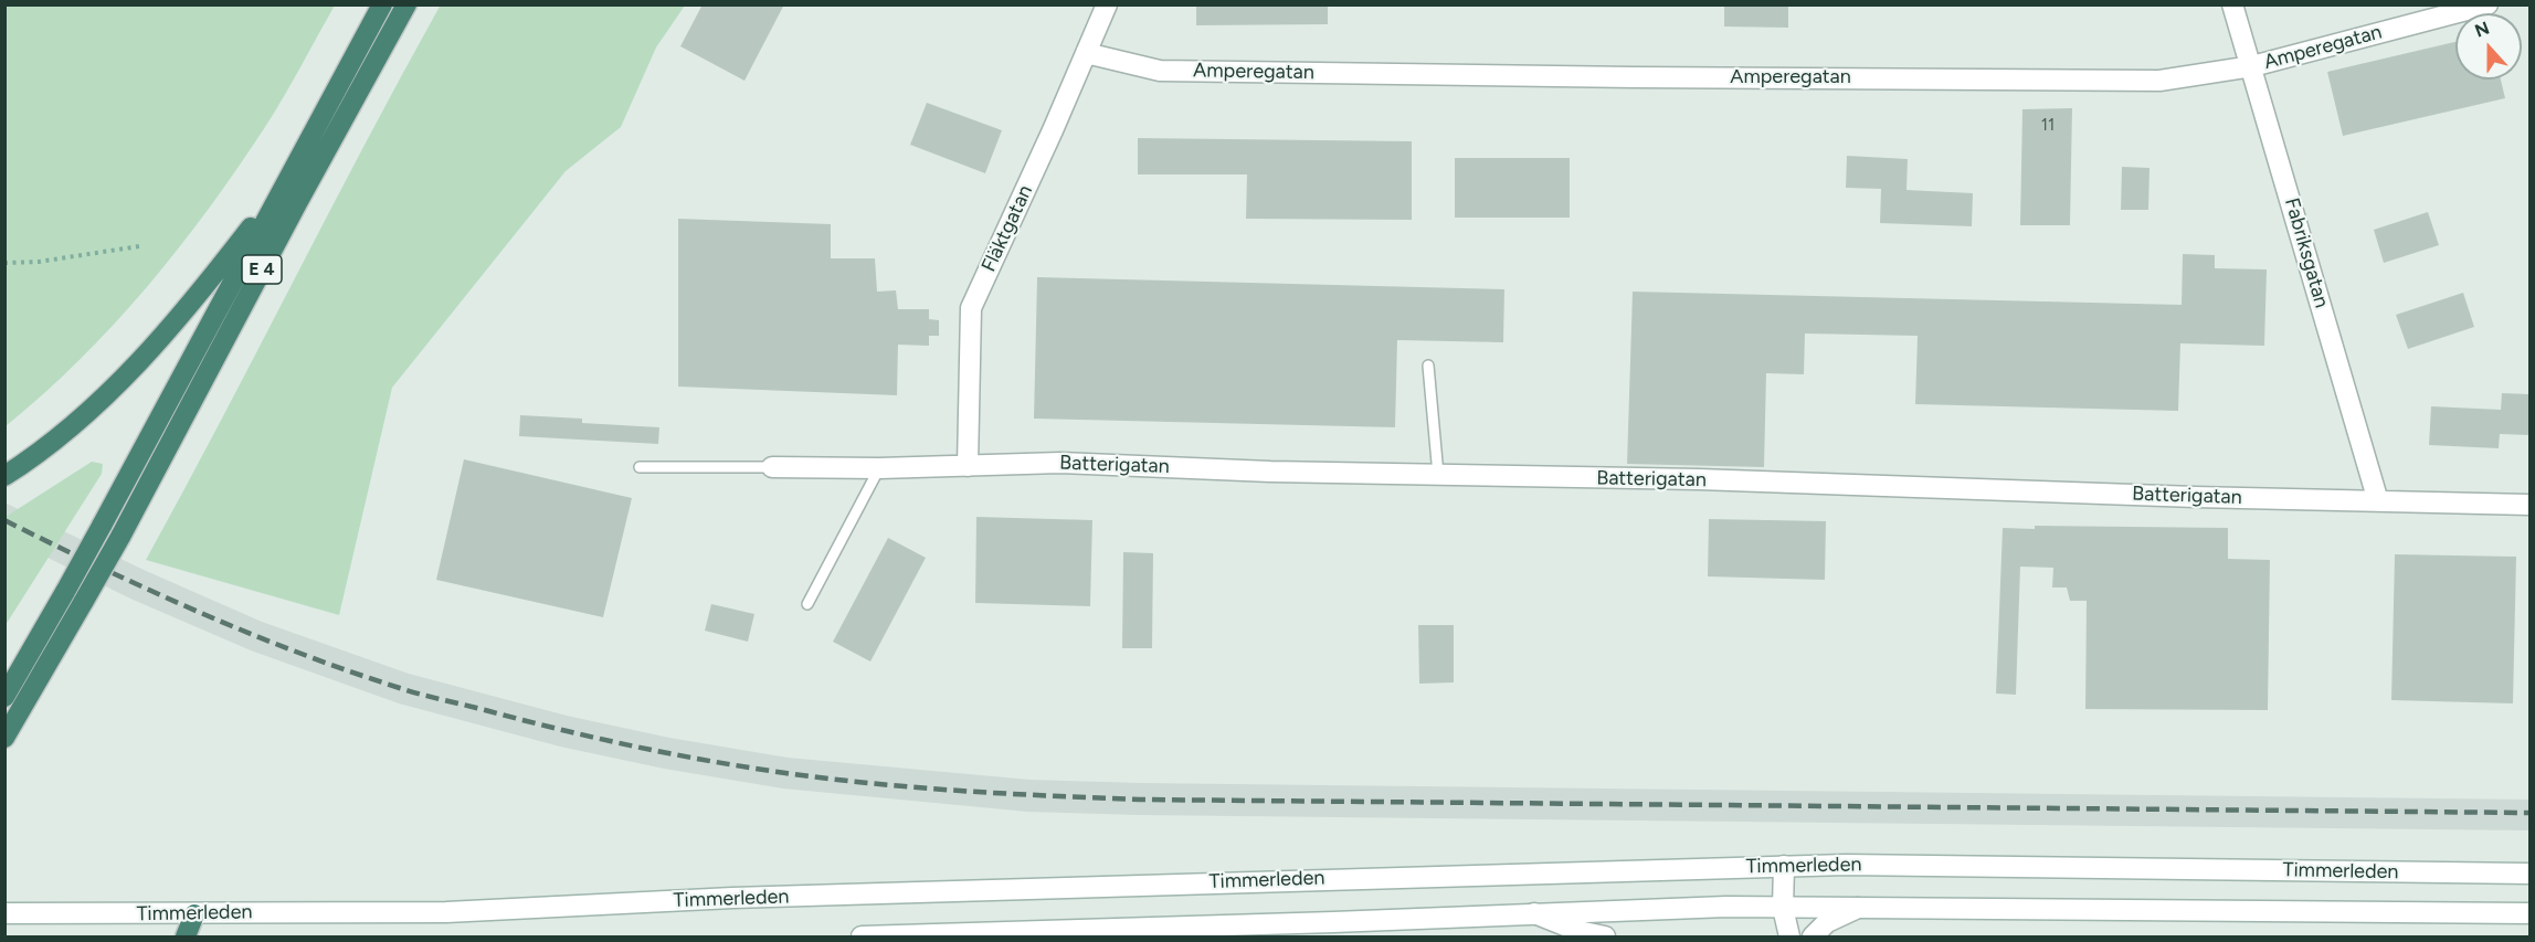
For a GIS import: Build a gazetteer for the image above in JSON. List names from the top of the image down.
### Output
{
  "streets": {
    "highway": ["E 4"],
    "street": [
      "Amperegatan",
      "Fläktgatan",
      "Fabriksgatan",
      "Batterigatan",
      "Timmerleden"
    ]
  },
  "crossings": [
    ["Amperegatan", "Fläktgatan"],
    ["Amperegatan", "Fabriksgatan"],
    ["Fläktgatan", "Batterigatan"],
    ["Fabriksgatan", "Batterigatan"]
  ],
  "house_numbers": ["11"],
  "north": "top"
}
